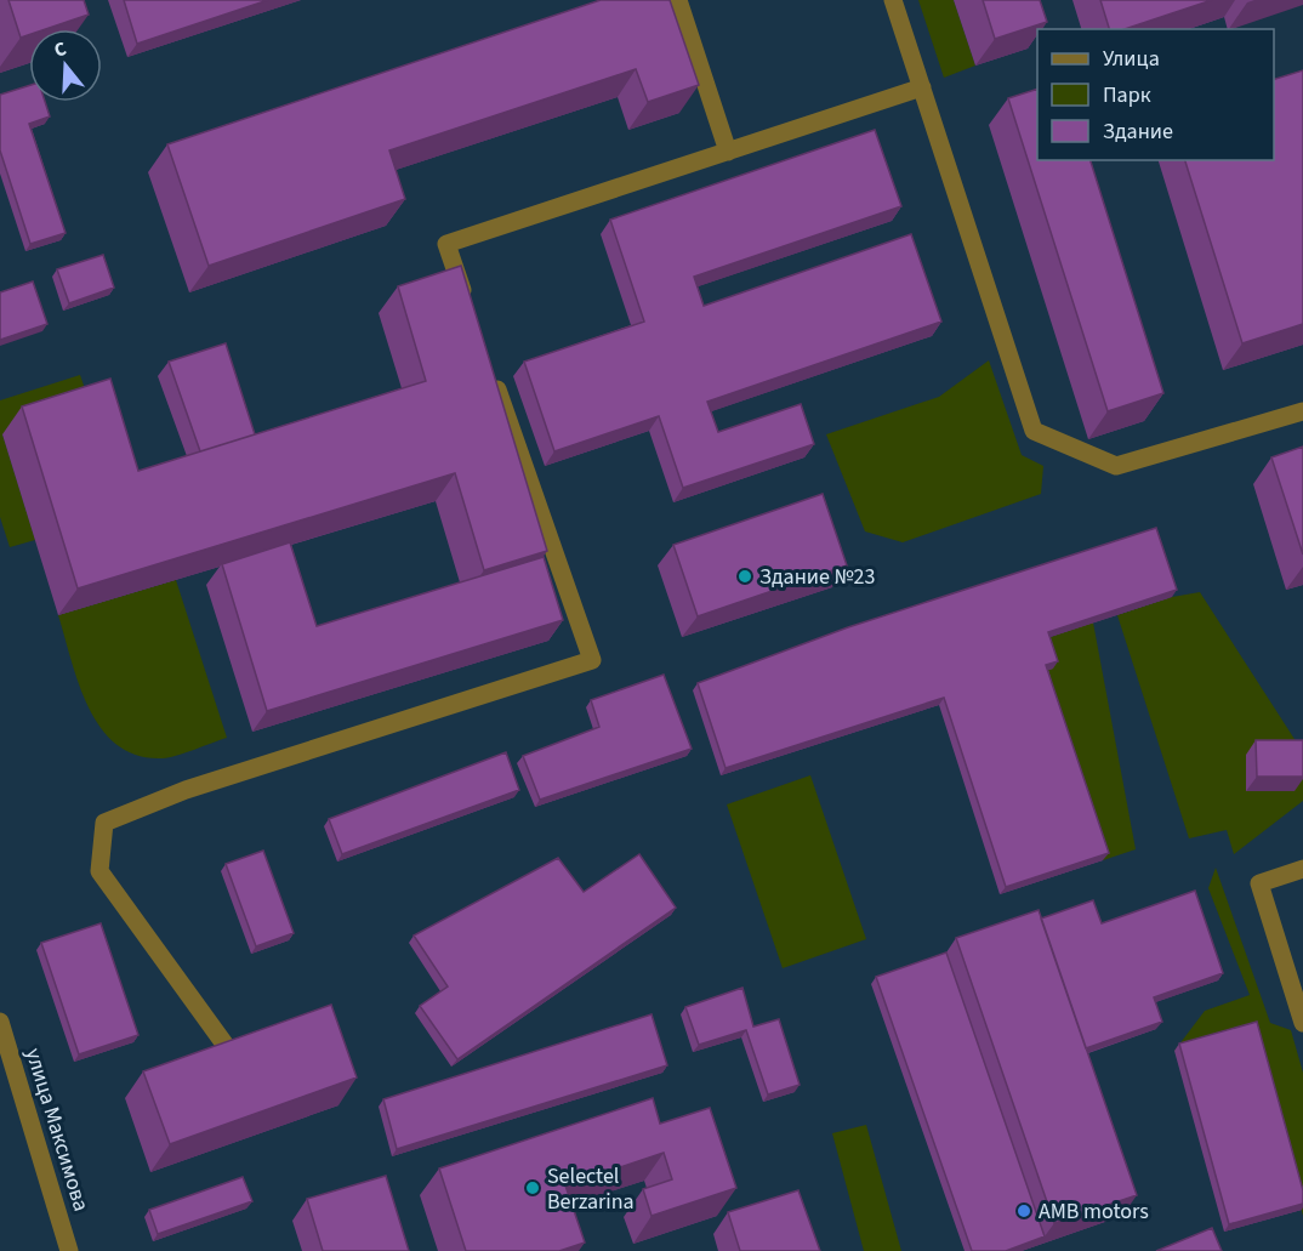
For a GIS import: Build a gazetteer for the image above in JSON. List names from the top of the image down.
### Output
{
  "streets": {
    "street": ["улица Максимова"]
  },
  "places": ["Здание №23", "Selectel Berzarina", "AMB motors"],
  "legend": ["Улица", "Парк", "Здание"],
  "north": "top"
}
